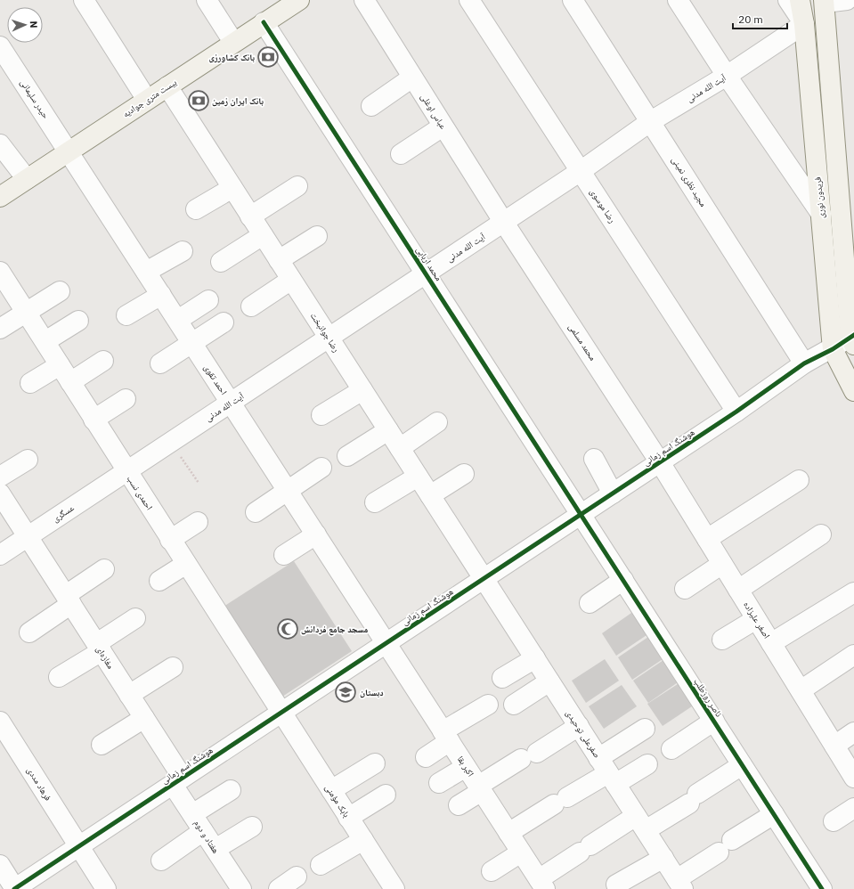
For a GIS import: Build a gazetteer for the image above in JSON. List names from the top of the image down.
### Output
{
  "streets": {
    "main road": ["بیست متری جوادیه", "فریدون نوری"],
    "street": [
      "آیت‌ الله مدنی",
      "حیدر سلیمانی",
      "عباس اوغلی",
      "مجید نظری نمینی",
      "رضا موسوی",
      "محمد اربابی",
      "رضا جوانبخت",
      "محمد مسلمی",
      "احمد تقوی",
      "هوشنگ اسم زمانی",
      "احمدی نسب",
      "عسگری",
      "اصغر علیزاده",
      "مغازه‌ای",
      "ناصر روزطلب",
      "صفرعلی توحیدی",
      "اکبر بقا",
      "فرهاد مددی",
      "بابک مؤمنی",
      "هفتاد و دوم"
    ]
  },
  "crossings": [
    ["آیت‌ الله مدنی", "عباس اوغلی"],
    ["آیت‌ الله مدنی", "مجید نظری نمینی"],
    ["آیت‌ الله مدنی", "فریدون نوری"],
    ["آیت‌ الله مدنی", "رضا موسوی"],
    ["آیت‌ الله مدنی", "محمد اربابی"],
    ["آیت‌ الله مدنی", "رضا جوانبخت"],
    ["آیت‌ الله مدنی", "محمد مسلمی"],
    ["آیت‌ الله مدنی", "احمد تقوی"],
    ["آیت‌ الله مدنی", "احمدی نسب"],
    ["آیت‌ الله مدنی", "عسگری"],
    ["بیست متری جوادیه", "حیدر سلیمانی"],
    ["بیست متری جوادیه", "محمد اربابی"],
    ["بیست متری جوادیه", "رضا جوانبخت"],
    ["بیست متری جوادیه", "احمد تقوی"],
    ["حیدر سلیمانی", "احمد تقوی"],
    ["عباس اوغلی", "محمد مسلمی"],
    ["مجید نظری نمینی", "هوشنگ اسم زمانی"],
    ["فریدون نوری", "هوشنگ اسم زمانی"],
    ["رضا موسوی", "هوشنگ اسم زمانی"],
    ["محمد اربابی", "هوشنگ اسم زمانی"],
    ["محمد اربابی", "ناصر روزطلب"],
    ["رضا جوانبخت", "هوشنگ اسم زمانی"],
    ["رضا جوانبخت", "صفرعلی توحیدی"],
    ["محمد مسلمی", "هوشنگ اسم زمانی"],
    ["محمد مسلمی", "اصغر علیزاده"],
    ["احمد تقوی", "هوشنگ اسم زمانی"],
    ["احمد تقوی", "اکبر بقا"],
    ["هوشنگ اسم زمانی", "احمدی نسب"],
    ["هوشنگ اسم زمانی", "اصغر علیزاده"],
    ["هوشنگ اسم زمانی", "مغازه‌ای"],
    ["هوشنگ اسم زمانی", "ناصر روزطلب"],
    ["هوشنگ اسم زمانی", "صفرعلی توحیدی"],
    ["هوشنگ اسم زمانی", "اکبر بقا"],
    ["هوشنگ اسم زمانی", "فرهاد مددی"],
    ["هوشنگ اسم زمانی", "بابک مؤمنی"],
    ["هوشنگ اسم زمانی", "هفتاد و دوم"],
    ["احمدی نسب", "عسگری"],
    ["احمدی نسب", "بابک مؤمنی"],
    ["عسگری", "مغازه‌ای"],
    ["مغازه‌ای", "هفتاد و دوم"]
  ],
  "places": {
    "bank": ["بانک کشاورزی", "بانک ایران زمین"],
    "mosque": ["مسجد جامع فردانش"],
    "school or university": ["دبستان"]
  },
  "scale_bar": "20 m",
  "north": "right"
}
